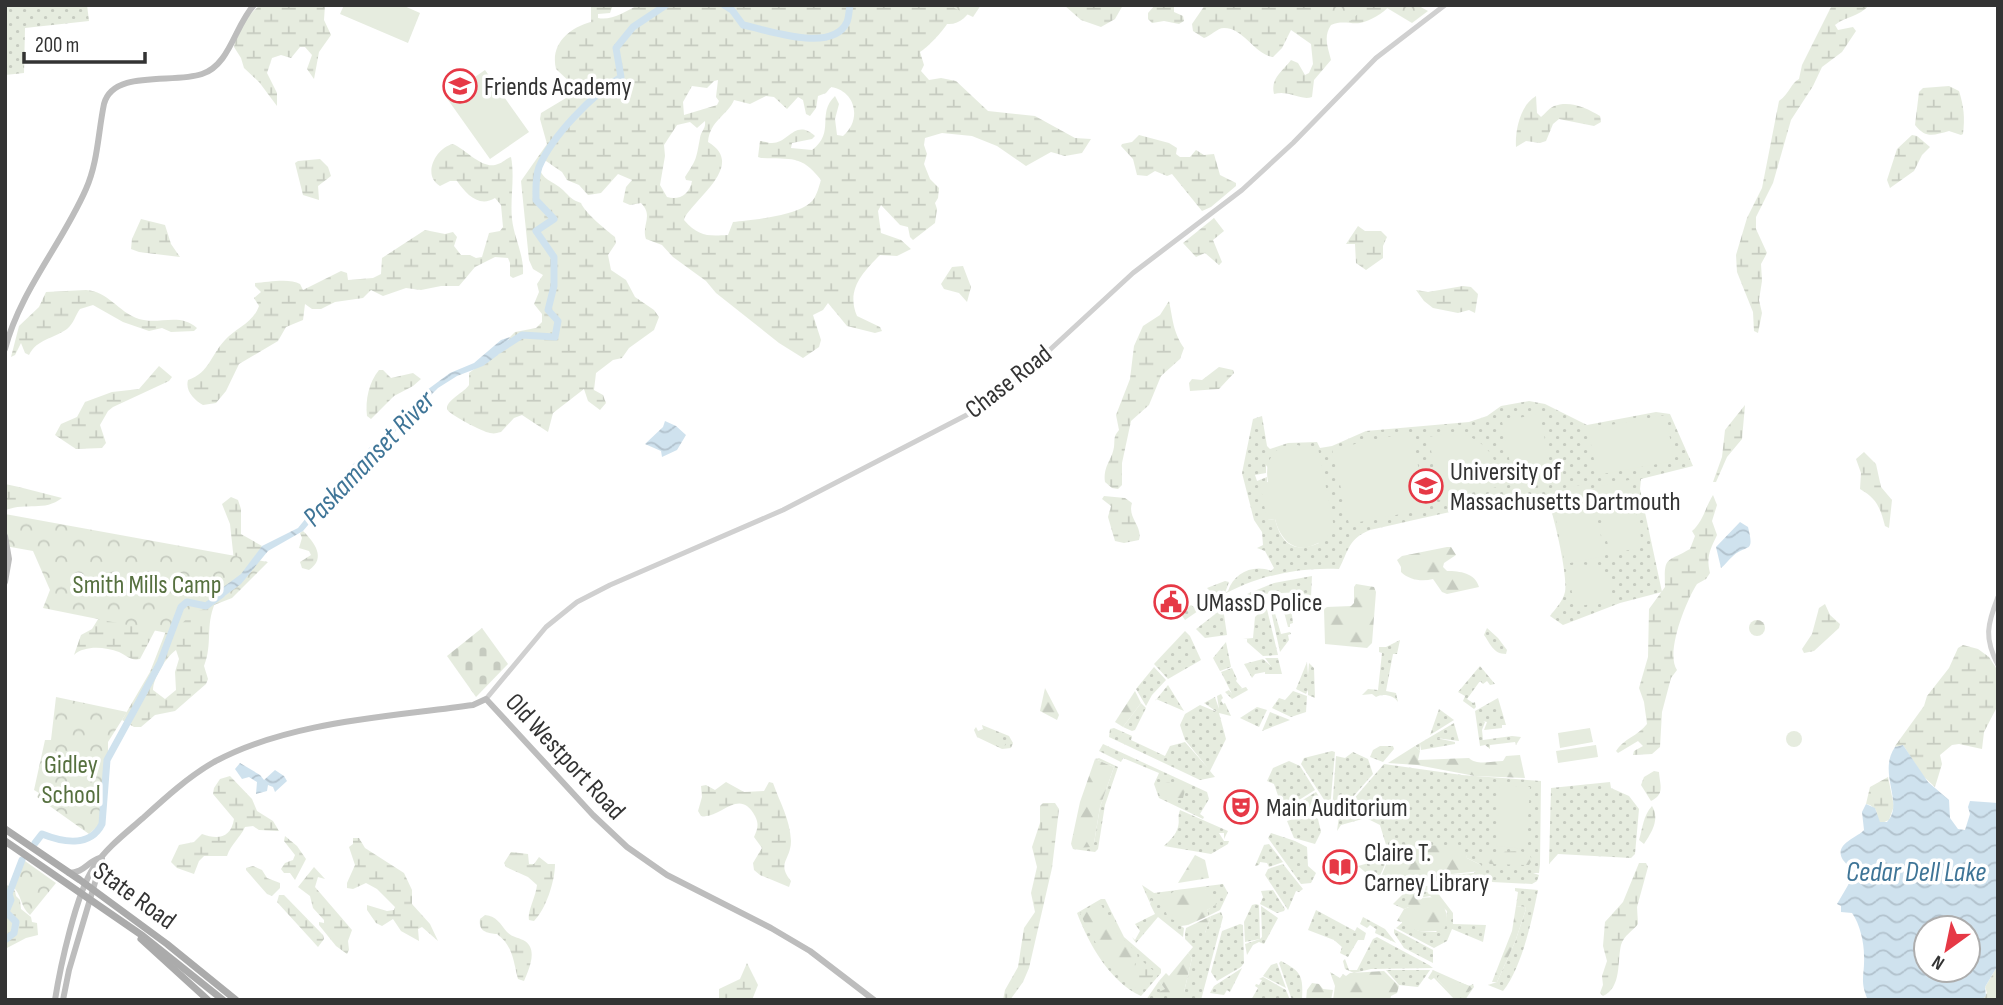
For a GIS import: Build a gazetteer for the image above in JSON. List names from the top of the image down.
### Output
{
  "streets": {
    "main road": ["Old Westport Road", "State Road"],
    "street": ["Chase Road"]
  },
  "crossings": [
    ["Chase Road", "Old Westport Road"],
    ["Old Westport Road", "State Road"]
  ],
  "water": ["Paskamanset River", "Cedar Dell Lake"],
  "parks": ["Smith Mills Camp", "Gidley School"],
  "places": {
    "school or university": ["Friends Academy", "University of Massachusetts Dartmouth"],
    "public building": ["UMassD Police"],
    "theatre": ["Main Auditorium"],
    "library": ["Claire T. Carney Library"]
  },
  "scale_bar": "200 m",
  "north": "bottom left"
}
